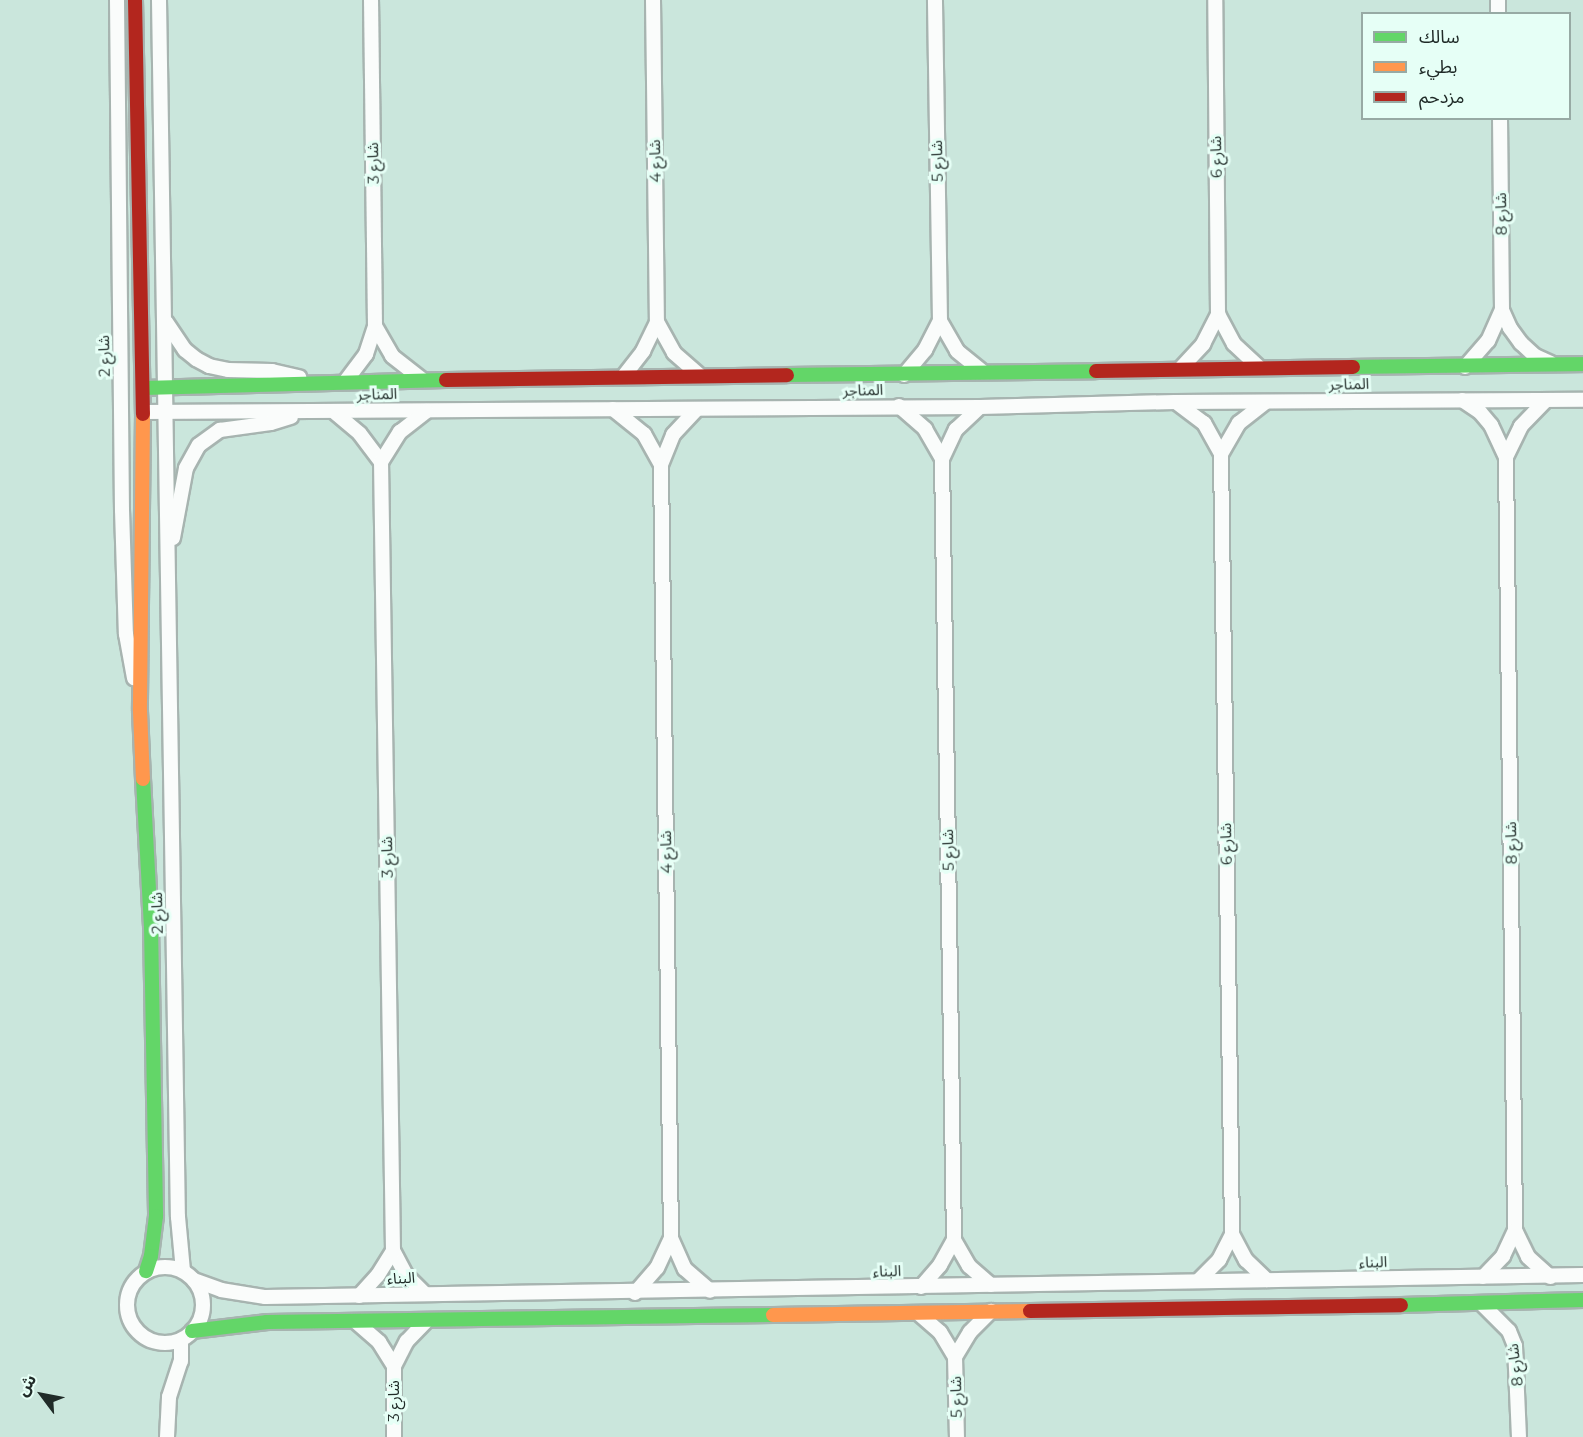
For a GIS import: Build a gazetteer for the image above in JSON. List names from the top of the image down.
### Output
{
  "streets": {
    "street": [
      "شارع 6",
      "شارع 4",
      "شارع 5",
      "شارع 3",
      "شارع 8",
      "شارع 2",
      "المناجر",
      "البناء"
    ]
  },
  "crossings": [
    ["شارع 6", "المناجر"],
    ["شارع 6", "البناء"],
    ["شارع 4", "المناجر"],
    ["شارع 4", "البناء"],
    ["شارع 5", "المناجر"],
    ["شارع 5", "البناء"],
    ["شارع 3", "المناجر"],
    ["شارع 3", "البناء"],
    ["شارع 8", "المناجر"],
    ["شارع 8", "البناء"],
    ["شارع 2", "المناجر"],
    ["شارع 2", "البناء"]
  ],
  "legend": ["سالك", "بطيء", "مزدحم"],
  "north": "top left"
}
